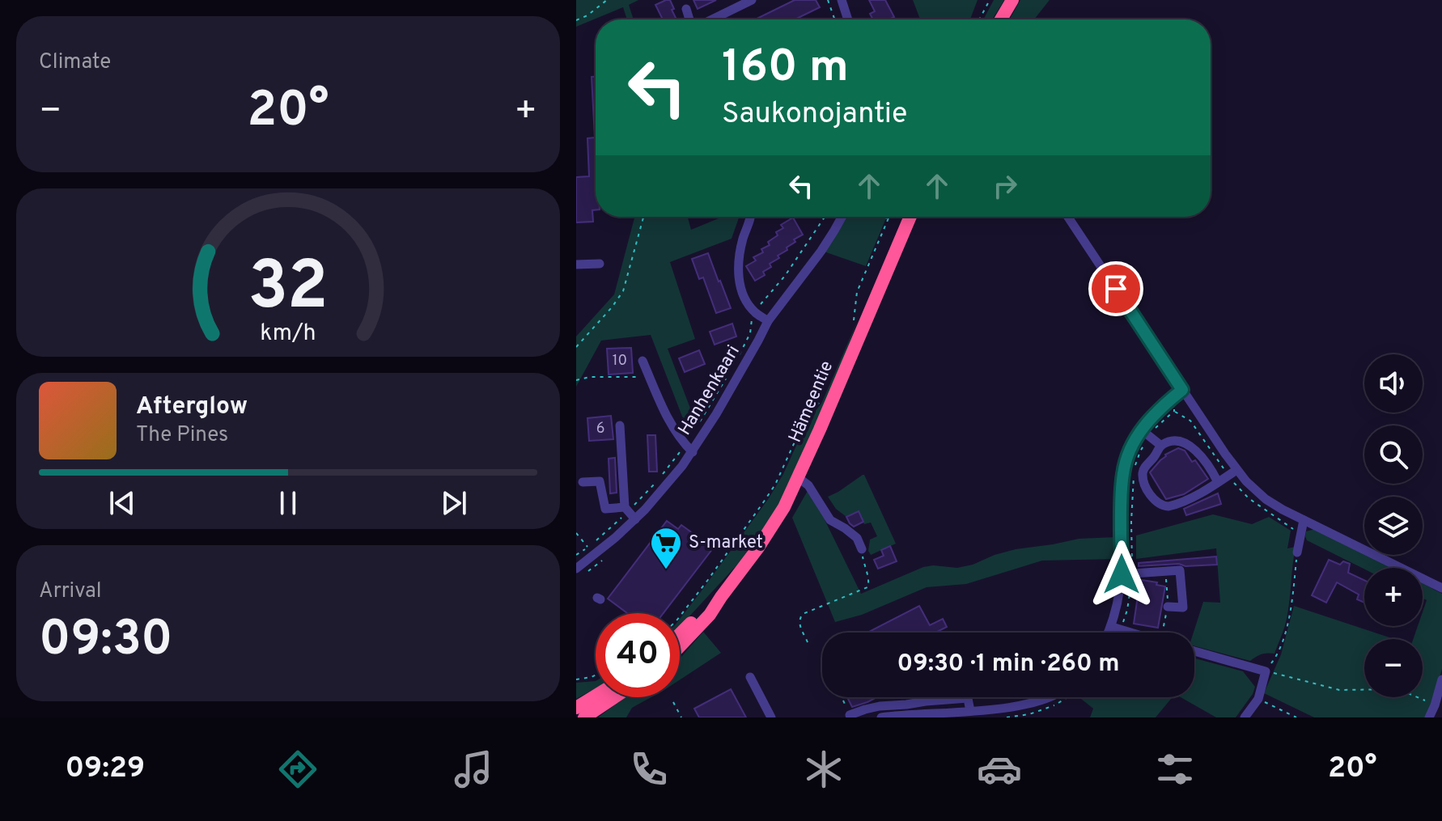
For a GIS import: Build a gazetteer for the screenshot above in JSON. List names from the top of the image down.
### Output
{
  "streets": {
    "highway": ["Hämeentie"],
    "street": ["Hanhenkaari"]
  },
  "places": {
    "supermarket": ["S-market"]
  },
  "house_numbers": ["10", "6"],
  "page": {
    "tile": [
      "Climate",
      ["Arrival", "09:30"]
    ],
    "turn": ["160 m", "Saukonojantie"],
    "heat": ["−", "20°", "+"],
    "map_buttons": ["+", "−"],
    "song": ["Afterglow", "The Pines"],
    "limit": "40",
    "trip": "09:30 · 1 min · 260 m",
    "tabs": ["09:29", "20°"],
    "gauge": ["32", "km/h"]
  }
}
